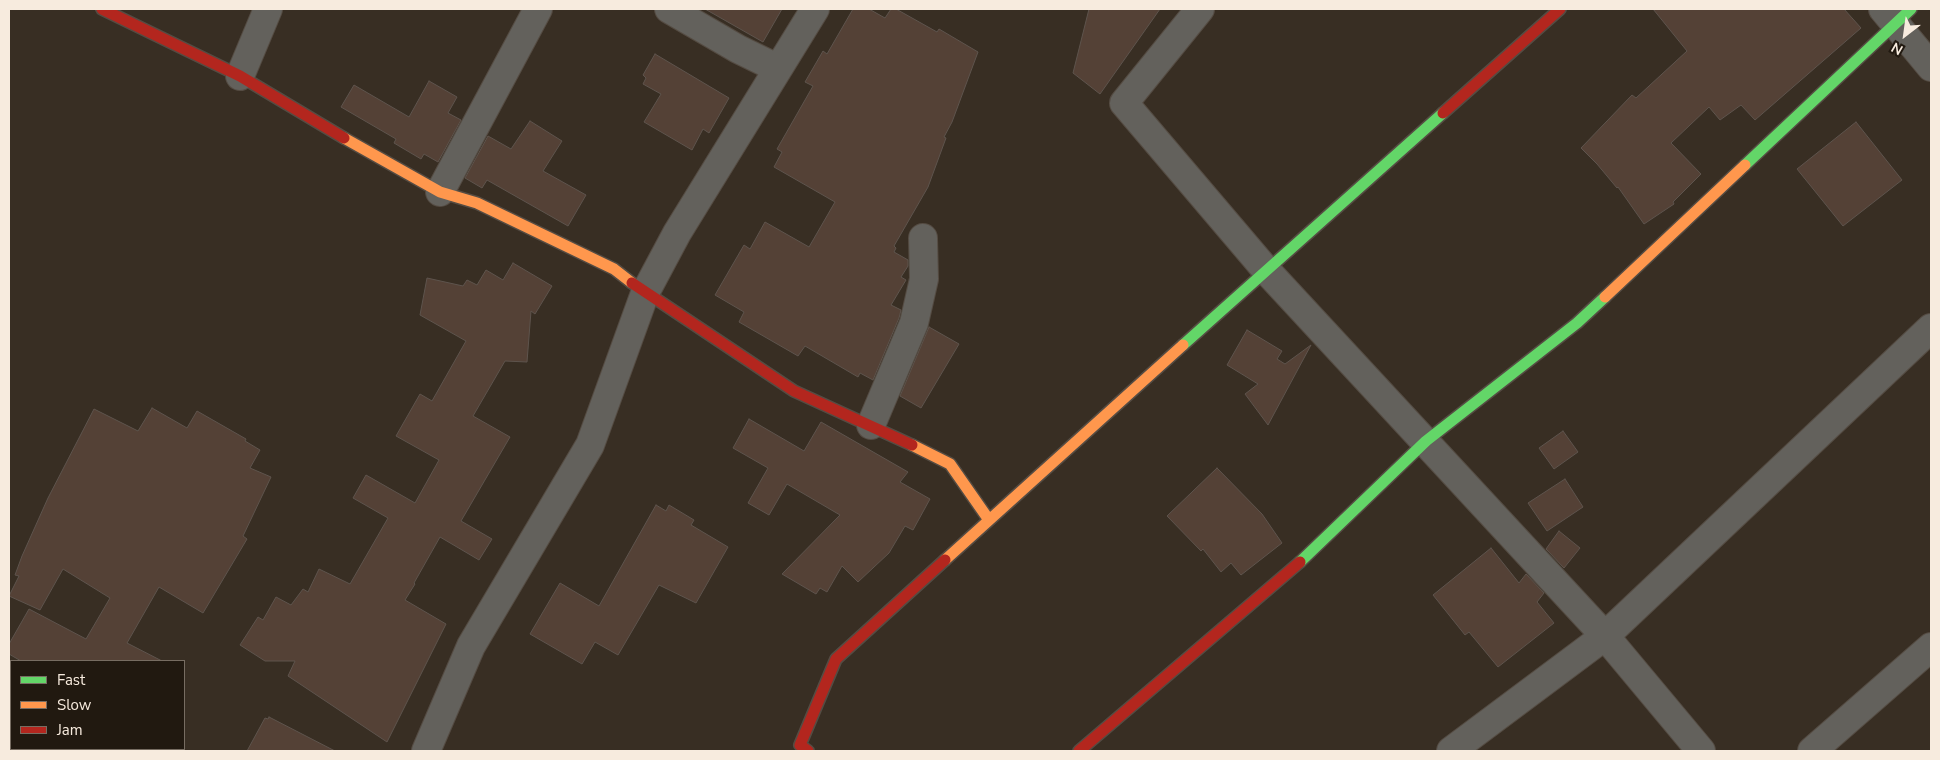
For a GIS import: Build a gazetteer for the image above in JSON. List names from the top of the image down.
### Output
{
  "legend": ["Fast", "Slow", "Jam"],
  "north": "bottom left"
}
